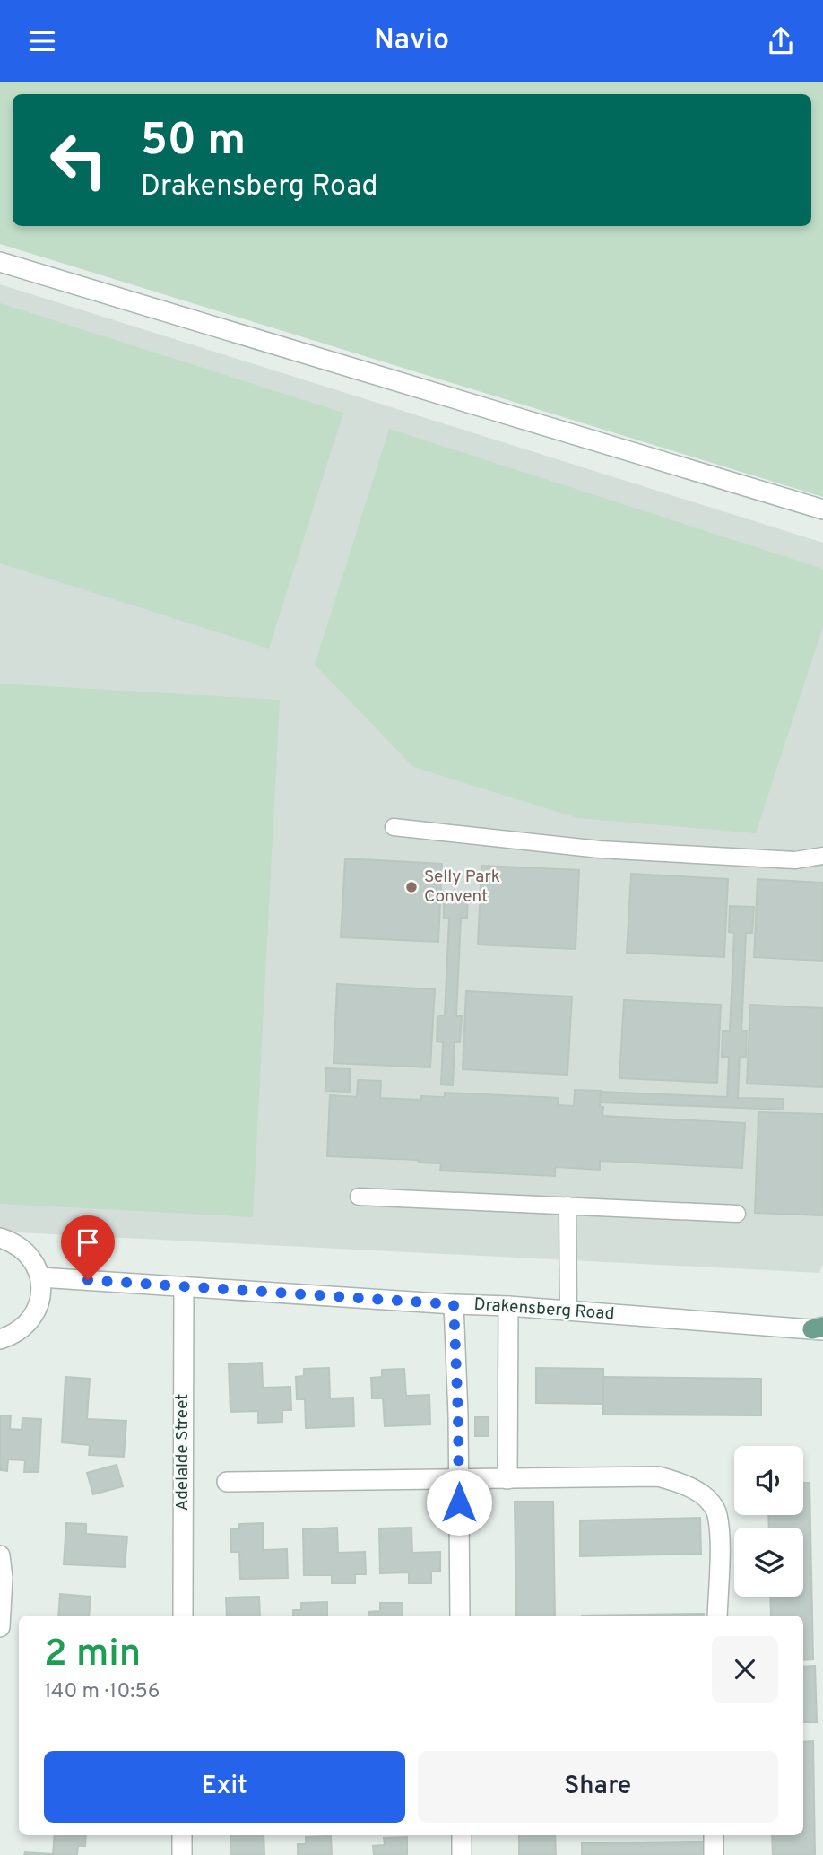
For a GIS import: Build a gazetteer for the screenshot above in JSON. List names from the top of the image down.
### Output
{
  "streets": {
    "street": ["Drakensberg Road", "Adelaide Street"]
  },
  "crossings": [
    ["Drakensberg Road", "Adelaide Street"]
  ],
  "places": ["Selly Park Convent"],
  "page": {
    "header": "Navio",
    "turn": ["50 m", "Drakensberg Road"],
    "heading": ["2 min", "140 m · 10:56"],
    "buttons": ["Exit", "Share"]
  }
}
